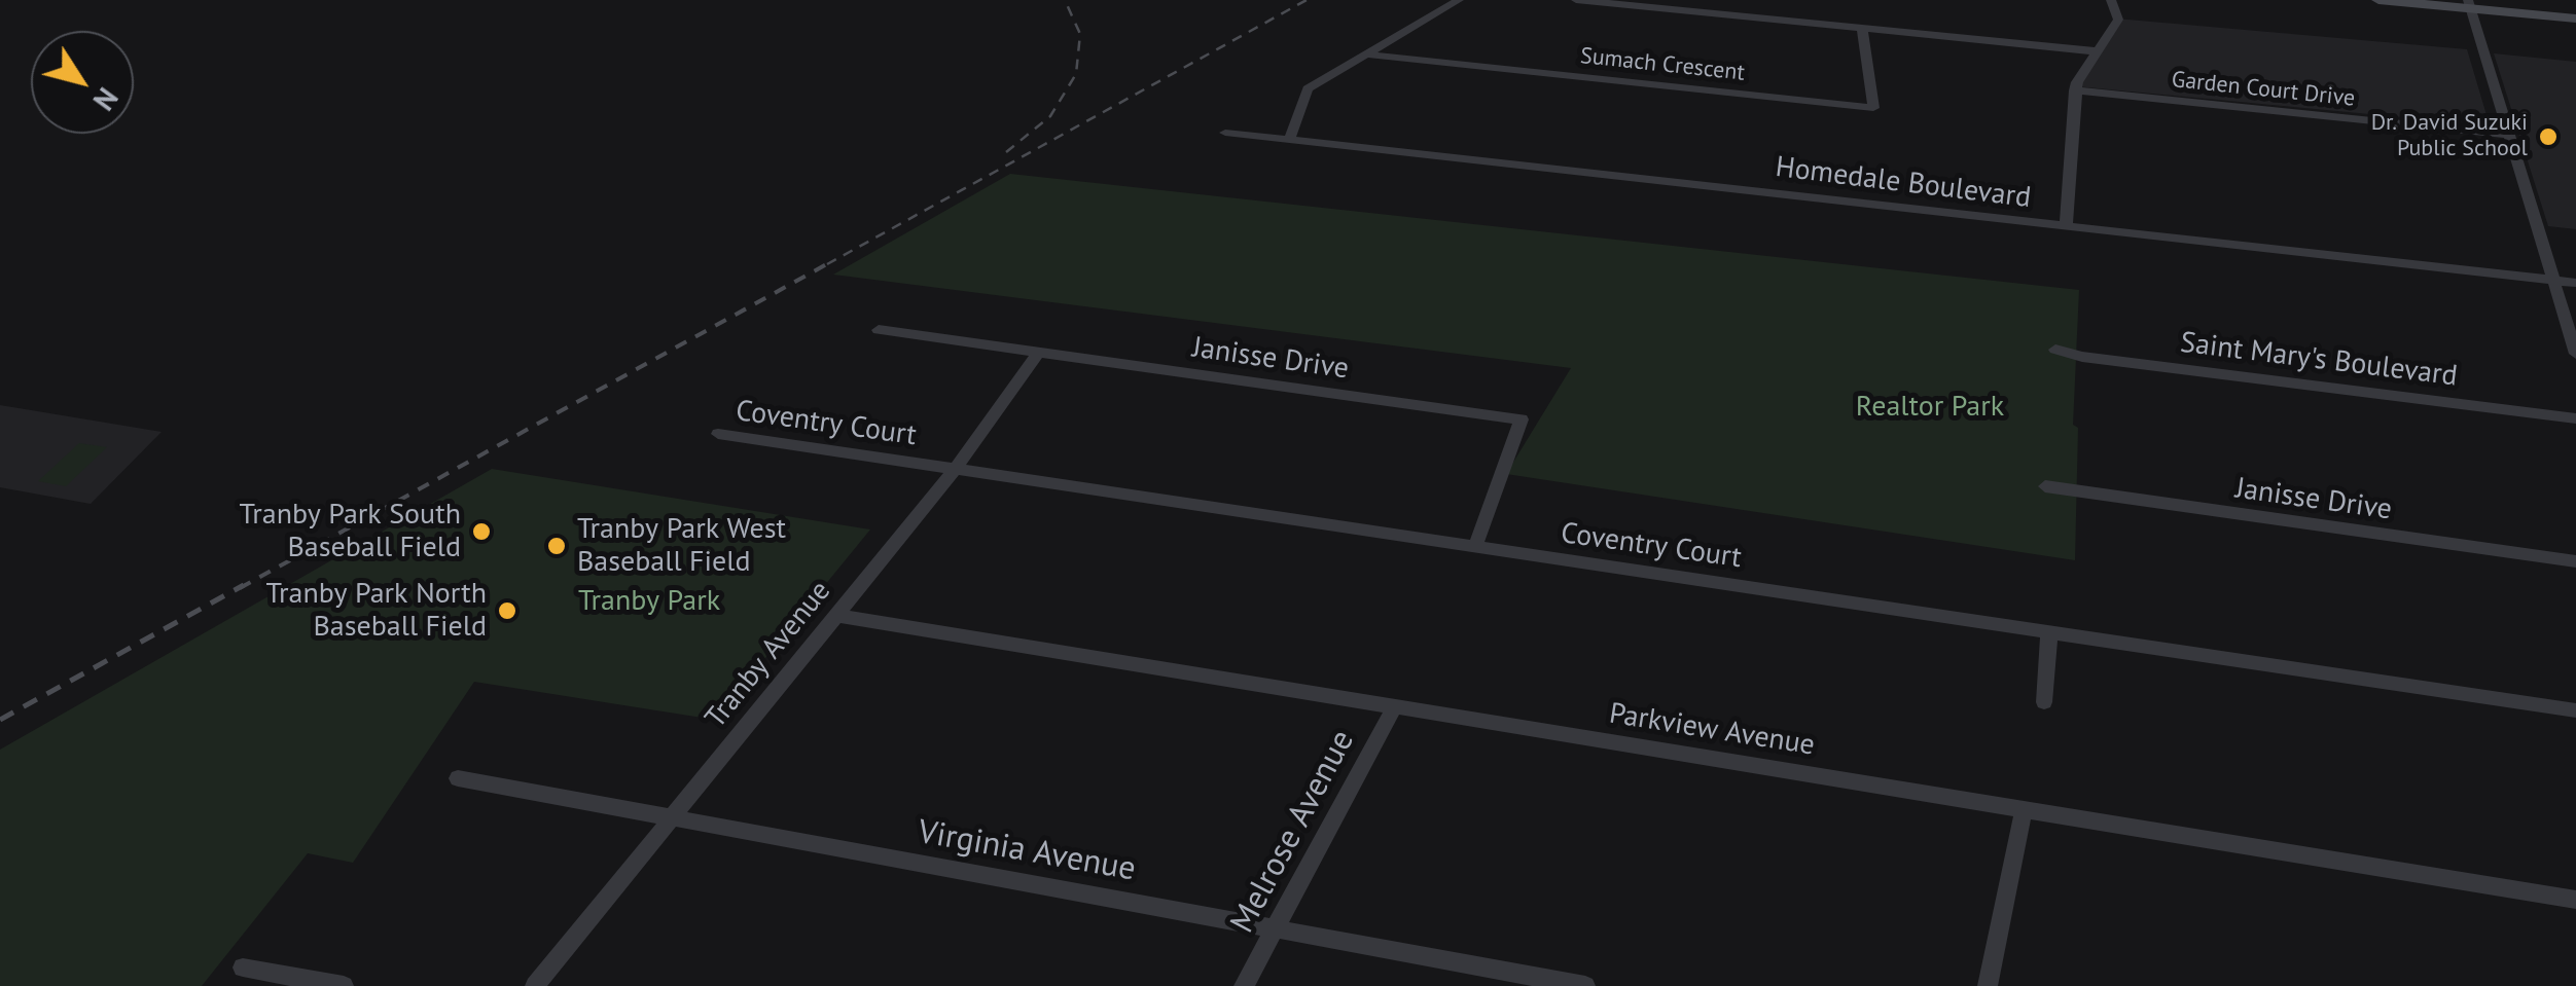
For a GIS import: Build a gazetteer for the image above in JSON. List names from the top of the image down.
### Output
{
  "streets": {
    "street": [
      "Sumach Crescent",
      "Garden Court Drive",
      "Homedale Boulevard",
      "Janisse Drive",
      "Saint Mary's Boulevard",
      "Coventry Court",
      "Tranby Avenue",
      "Parkview Avenue",
      "Melrose Avenue",
      "Virginia Avenue"
    ]
  },
  "crossings": [
    ["Janisse Drive", "Coventry Court"],
    ["Janisse Drive", "Tranby Avenue"],
    ["Coventry Court", "Tranby Avenue"],
    ["Tranby Avenue", "Parkview Avenue"],
    ["Tranby Avenue", "Virginia Avenue"],
    ["Parkview Avenue", "Melrose Avenue"],
    ["Melrose Avenue", "Virginia Avenue"]
  ],
  "parks": ["Realtor Park", "Tranby Park"],
  "places": [
    "Dr. David Suzuki Public School",
    "Tranby Park South Baseball Field",
    "Tranby Park West Baseball Field",
    "Tranby Park North Baseball Field"
  ],
  "north": "bottom right"
}
